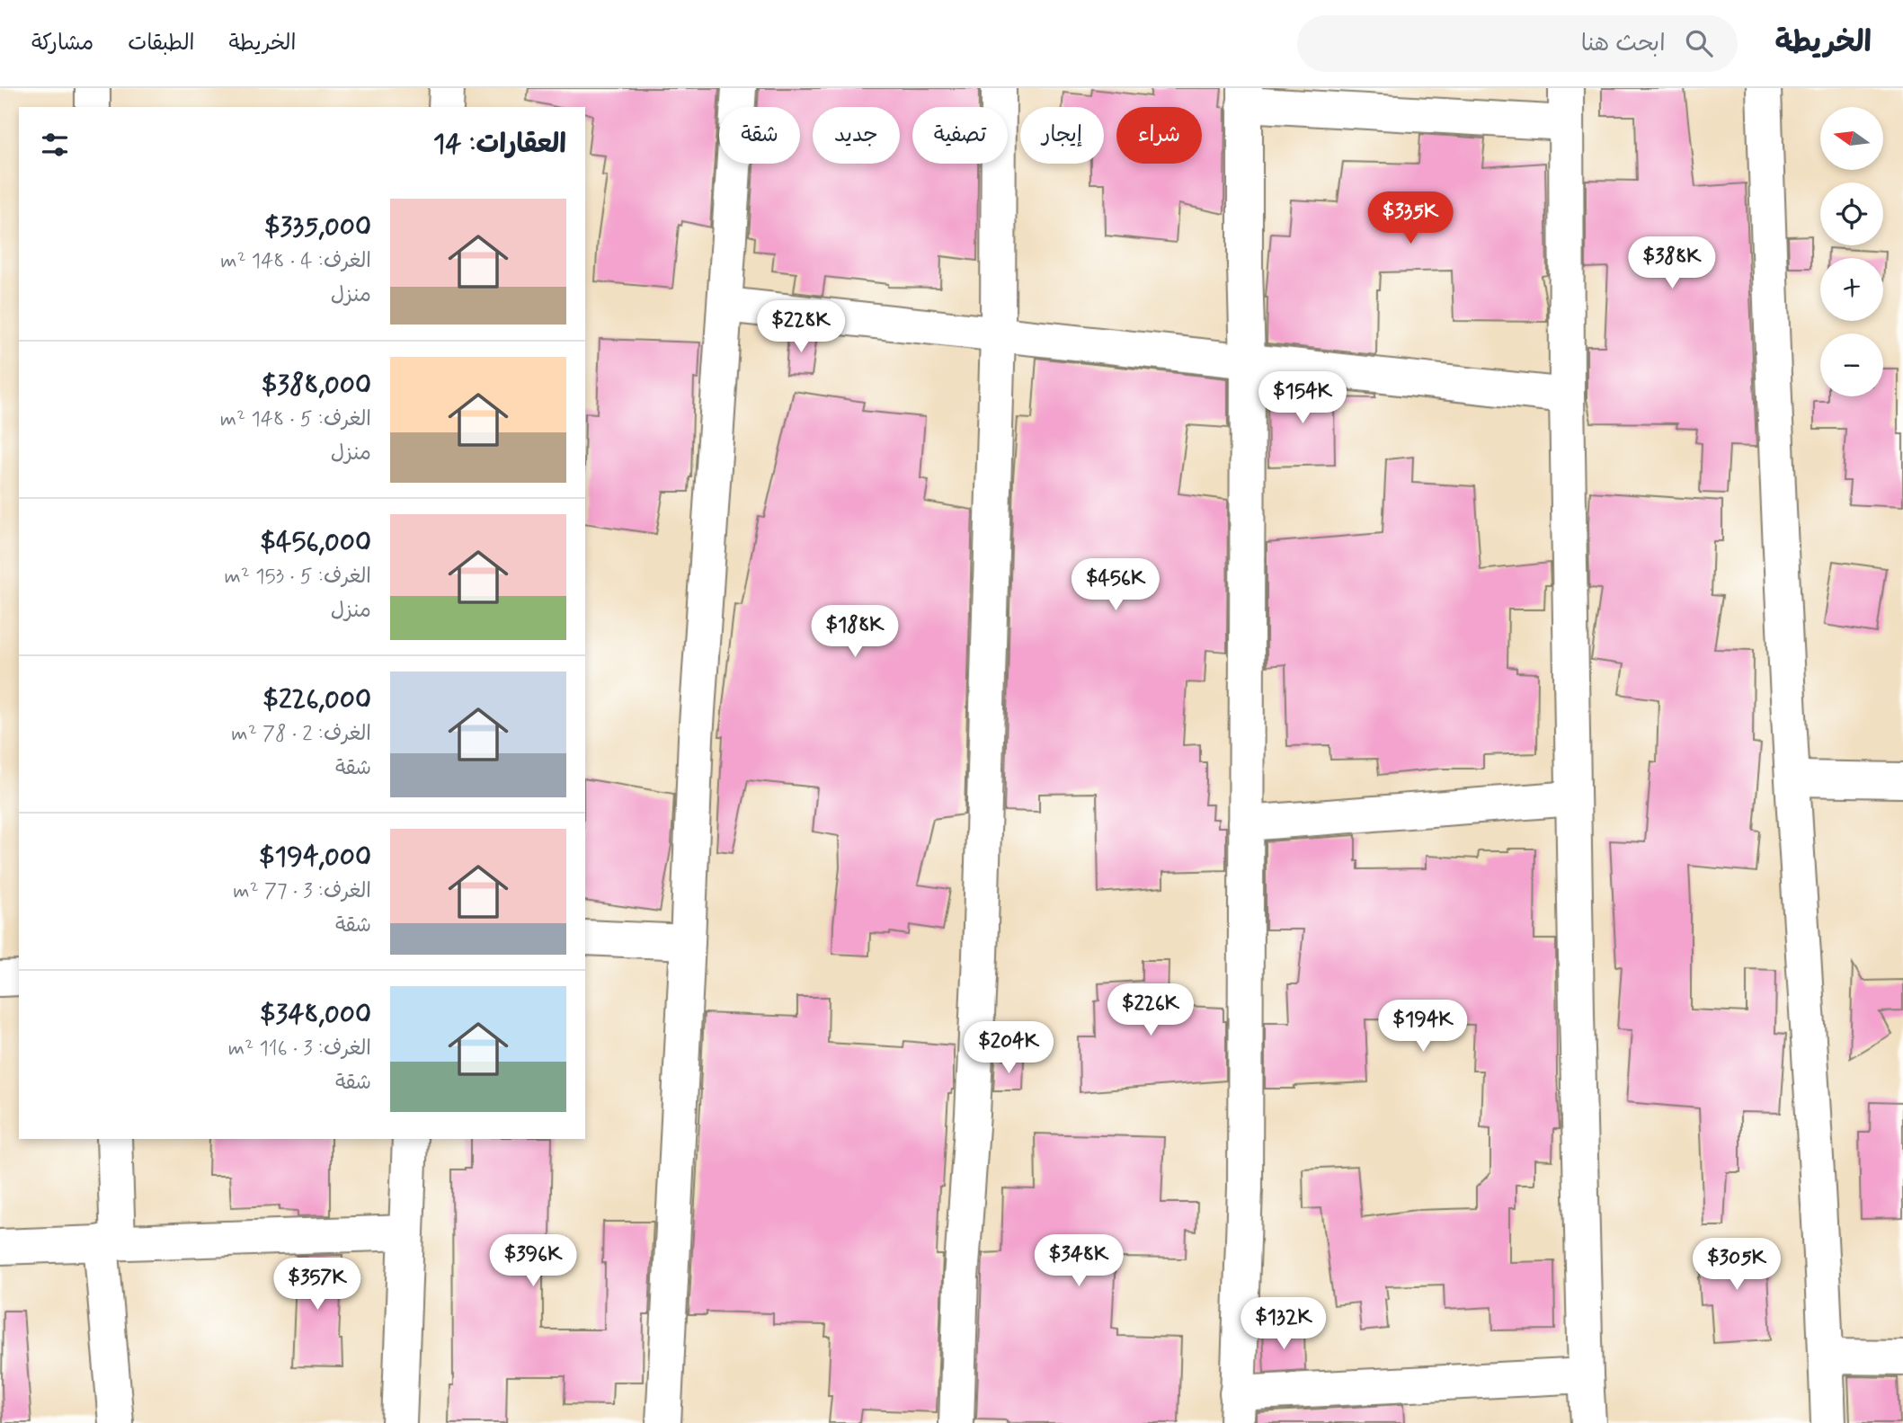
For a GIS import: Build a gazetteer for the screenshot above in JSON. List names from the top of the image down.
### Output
{
  "north": "left",
  "page": {
    "header": "الخريطة",
    "search": "ابحث هنا",
    "nav": ["الخريطة", "الطبقات", "مشاركة"],
    "map_buttons": ["+", "−"],
    "chip": [
      "شراء",
      "إيجار",
      "تصفية",
      "جديد",
      "شقة"
    ],
    "heading": "العقارات: 14",
    "list": [
      {
        "name": "$335,000",
        "note": "الغرف: 4 · 148 m² · منزل"
      },
      {
        "name": "$388,000",
        "note": "الغرف: 5 · 148 m² · منزل"
      },
      {
        "name": "$456,000",
        "note": "الغرف: 5 · 153 m² · منزل"
      },
      {
        "name": "$226,000",
        "note": "الغرف: 2 · 78 m² · شقة"
      },
      {
        "name": "$194,000",
        "note": "الغرف: 3 · 77 m² · شقة"
      },
      {
        "name": "$348,000",
        "note": "الغرف: 3 · 116 m² · شقة"
      }
    ],
    "price": [
      "$335K",
      "$388K",
      "$228K",
      "$154K",
      "$456K",
      "$188K",
      "$226K",
      "$194K",
      "$204K",
      "$396K",
      "$348K",
      "$305K",
      "$357K",
      "$132K"
    ]
  }
}
